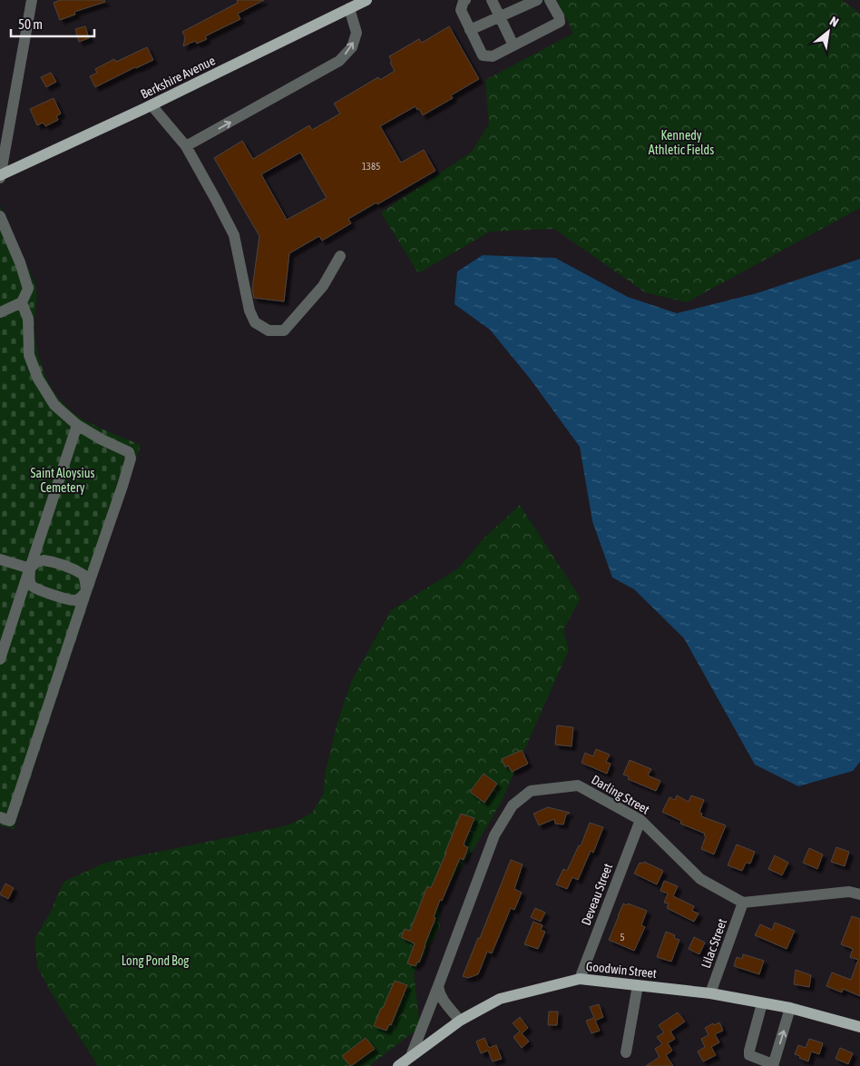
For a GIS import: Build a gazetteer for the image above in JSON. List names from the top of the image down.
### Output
{
  "streets": {
    "main road": ["Berkshire Avenue", "Goodwin Street"],
    "street": ["Darling Street", "Deveau Street", "Lilac Street"]
  },
  "crossings": [
    ["Darling Street", "Deveau Street"],
    ["Darling Street", "Lilac Street"],
    ["Darling Street", "Goodwin Street"],
    ["Deveau Street", "Goodwin Street"],
    ["Lilac Street", "Goodwin Street"]
  ],
  "parks": ["Kennedy Athletic Fields", "Saint Aloysius Cemetery", "Long Pond Bog"],
  "house_numbers": ["1385", "5"],
  "scale_bar": "50 m",
  "north": "top right"
}
